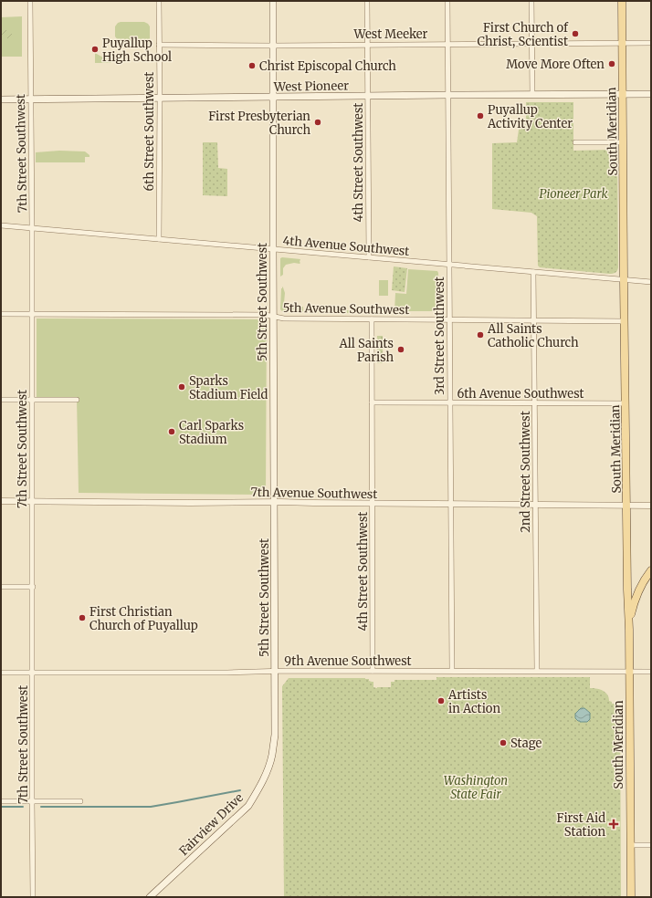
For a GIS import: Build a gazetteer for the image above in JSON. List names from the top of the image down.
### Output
{
  "streets": {
    "main road": [
      "West Pioneer",
      "South Meridian",
      "5th Street Southwest",
      "Fairview Drive"
    ],
    "street": [
      "West Meeker",
      "6th Street Southwest",
      "7th Street Southwest",
      "4th Street Southwest",
      "4th Avenue Southwest",
      "5th Avenue Southwest",
      "3rd Street Southwest",
      "6th Avenue Southwest",
      "2nd Street Southwest",
      "7th Avenue Southwest",
      "9th Avenue Southwest"
    ]
  },
  "crossings": [
    ["West Meeker", "6th Street Southwest"],
    ["West Meeker", "South Meridian"],
    ["West Meeker", "4th Street Southwest"],
    ["West Meeker", "5th Street Southwest"],
    ["West Meeker", "3rd Street Southwest"],
    ["West Pioneer", "6th Street Southwest"],
    ["West Pioneer", "South Meridian"],
    ["West Pioneer", "7th Street Southwest"],
    ["West Pioneer", "4th Street Southwest"],
    ["West Pioneer", "5th Street Southwest"],
    ["West Pioneer", "3rd Street Southwest"],
    ["6th Street Southwest", "4th Avenue Southwest"],
    ["South Meridian", "4th Avenue Southwest"],
    ["South Meridian", "5th Avenue Southwest"],
    ["South Meridian", "6th Avenue Southwest"],
    ["South Meridian", "7th Avenue Southwest"],
    ["South Meridian", "9th Avenue Southwest"],
    ["7th Street Southwest", "4th Avenue Southwest"],
    ["7th Street Southwest", "5th Avenue Southwest"],
    ["7th Street Southwest", "7th Avenue Southwest"],
    ["7th Street Southwest", "9th Avenue Southwest"],
    ["4th Street Southwest", "4th Avenue Southwest"],
    ["4th Street Southwest", "5th Avenue Southwest"],
    ["4th Street Southwest", "6th Avenue Southwest"],
    ["4th Street Southwest", "7th Avenue Southwest"],
    ["4th Street Southwest", "9th Avenue Southwest"],
    ["4th Avenue Southwest", "5th Street Southwest"],
    ["4th Avenue Southwest", "3rd Street Southwest"],
    ["4th Avenue Southwest", "2nd Street Southwest"],
    ["5th Street Southwest", "5th Avenue Southwest"],
    ["5th Street Southwest", "7th Avenue Southwest"],
    ["5th Street Southwest", "9th Avenue Southwest"],
    ["5th Street Southwest", "Fairview Drive"],
    ["5th Avenue Southwest", "3rd Street Southwest"],
    ["5th Avenue Southwest", "2nd Street Southwest"],
    ["3rd Street Southwest", "6th Avenue Southwest"],
    ["3rd Street Southwest", "7th Avenue Southwest"],
    ["3rd Street Southwest", "9th Avenue Southwest"],
    ["6th Avenue Southwest", "2nd Street Southwest"],
    ["2nd Street Southwest", "7th Avenue Southwest"],
    ["2nd Street Southwest", "9th Avenue Southwest"]
  ],
  "parks": ["Pioneer Park", "Washington State Fair"],
  "places": {
    "other": [
      "First Church of Christ, Scientist",
      "Puyallup High School",
      "Move More Often",
      "Christ Episcopal Church",
      "Puyallup Activity Center",
      "First Presbyterian Church",
      "All Saints Catholic Church",
      "All Saints Parish",
      "Sparks Stadium Field",
      "Carl Sparks Stadium",
      "First Christian Church of Puyallup",
      "Artists in Action",
      "Stage"
    ],
    "health": ["First Aid Station"]
  }
}
